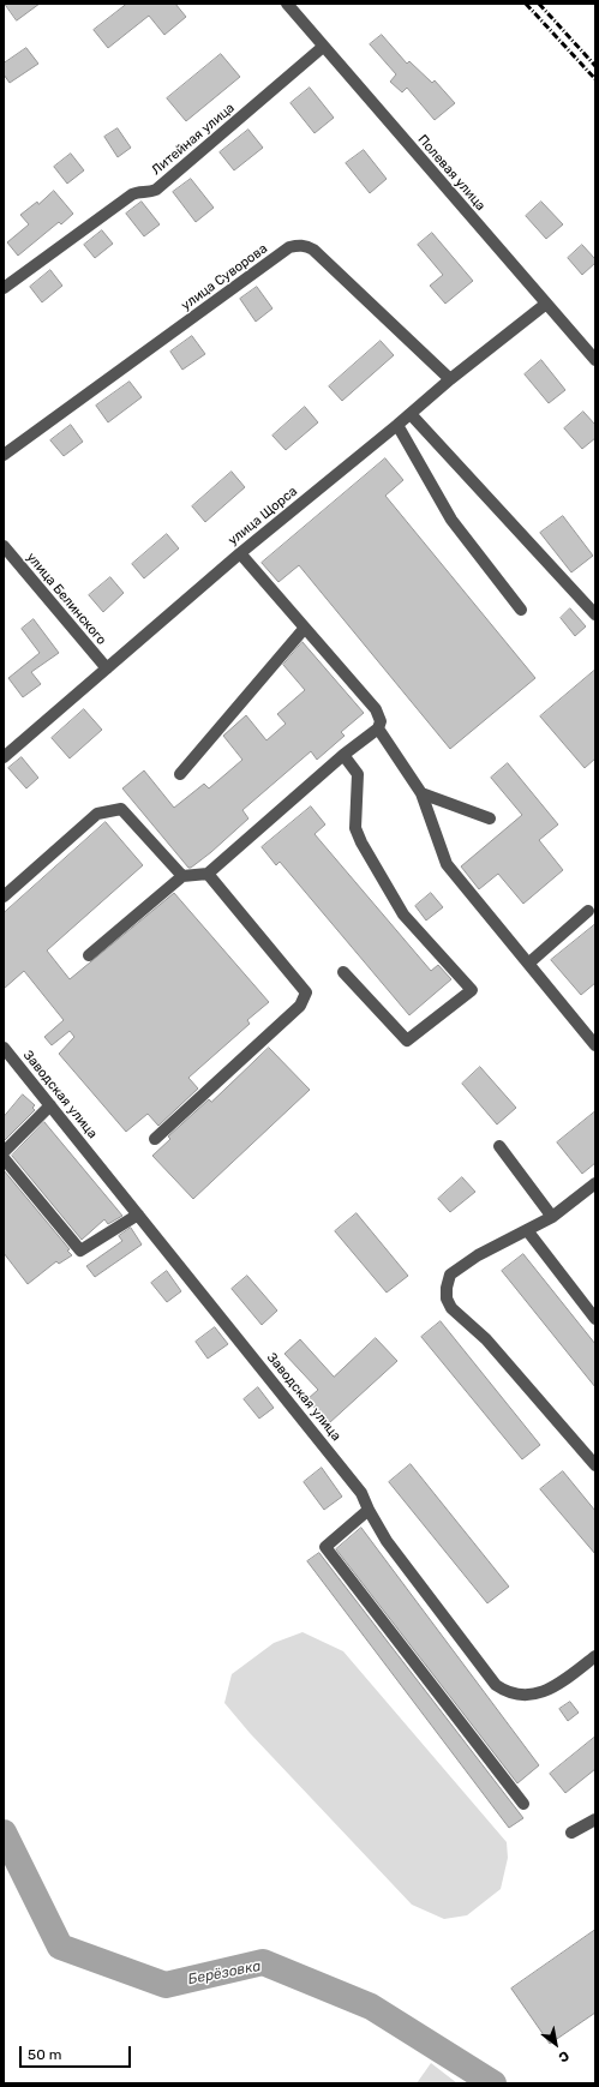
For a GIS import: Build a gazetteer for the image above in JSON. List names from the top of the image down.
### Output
{
  "streets": {
    "street": [
      "Литейная улица",
      "Полевая улица",
      "улица Суворова",
      "улица Щорса",
      "улица Белинского",
      "Заводская улица"
    ]
  },
  "crossings": [
    ["Литейная улица", "Полевая улица"],
    ["Полевая улица", "улица Щорса"],
    ["улица Суворова", "улица Щорса"],
    ["улица Щорса", "улица Белинского"]
  ],
  "water": ["Берёзовка"],
  "scale_bar": "50 m",
  "north": "bottom right"
}
